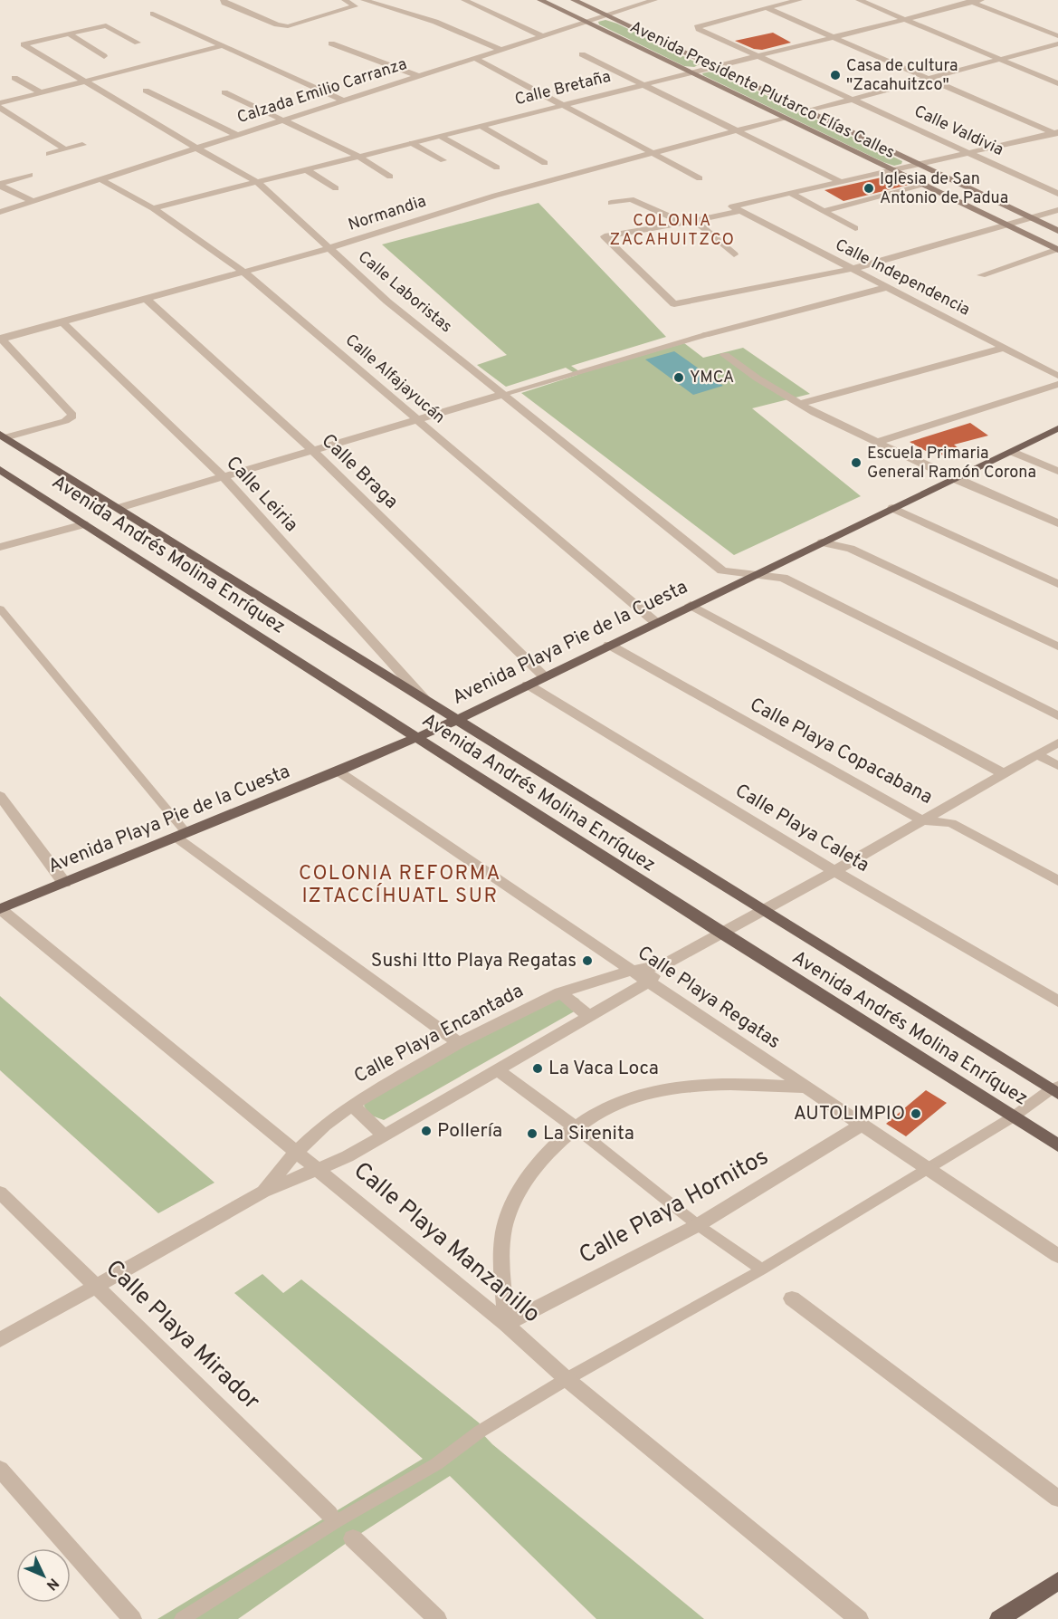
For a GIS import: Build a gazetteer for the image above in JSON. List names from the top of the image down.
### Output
{
  "streets": {
    "main road": ["Avenida Presidente Plutarco Elías Calles", "Avenida Andrés Molina Enríquez", "Avenida Playa Pie de la Cuesta"],
    "street": [
      "Calle Bretaña",
      "Calzada Emilio Carranza",
      "Calle Valdivia",
      "Normandia",
      "Calle Independencia",
      "Calle Laboristas",
      "Calle Alfajayucán",
      "Calle Braga",
      "Calle Leiria",
      "Calle Playa Copacabana",
      "Calle Playa Caleta",
      "Calle Playa Regatas",
      "Calle Playa Encantada",
      "Calle Playa Hornitos",
      "Calle Playa Manzanillo",
      "Calle Playa Mirador"
    ]
  },
  "crossings": [
    ["Calle Bretaña", "Avenida Presidente Plutarco Elías Calles"],
    ["Calle Bretaña", "Calle Valdivia"],
    ["Calle Bretaña", "Calle Laboristas"],
    ["Calle Bretaña", "Calle Alfajayucán"],
    ["Avenida Presidente Plutarco Elías Calles", "Calzada Emilio Carranza"],
    ["Avenida Presidente Plutarco Elías Calles", "Normandia"],
    ["Calzada Emilio Carranza", "Calle Laboristas"],
    ["Calzada Emilio Carranza", "Calle Alfajayucán"],
    ["Normandia", "Calle Laboristas"],
    ["Normandia", "Calle Alfajayucán"],
    ["Normandia", "Calle Braga"],
    ["Normandia", "Calle Leiria"],
    ["Calle Laboristas", "Avenida Playa Pie de la Cuesta"],
    ["Calle Alfajayucán", "Avenida Playa Pie de la Cuesta"],
    ["Calle Braga", "Avenida Playa Pie de la Cuesta"],
    ["Calle Leiria", "Avenida Andrés Molina Enríquez"],
    ["Avenida Andrés Molina Enríquez", "Avenida Playa Pie de la Cuesta"],
    ["Avenida Andrés Molina Enríquez", "Calle Playa Encantada"],
    ["Avenida Playa Pie de la Cuesta", "Calle Playa Copacabana"],
    ["Avenida Playa Pie de la Cuesta", "Calle Playa Caleta"],
    ["Avenida Playa Pie de la Cuesta", "Calle Playa Regatas"],
    ["Avenida Playa Pie de la Cuesta", "Calle Playa Manzanillo"],
    ["Calle Playa Copacabana", "Calle Playa Encantada"],
    ["Calle Playa Caleta", "Calle Playa Encantada"],
    ["Calle Playa Regatas", "Calle Playa Encantada"],
    ["Calle Playa Regatas", "Calle Playa Hornitos"],
    ["Calle Playa Encantada", "Calle Playa Manzanillo"],
    ["Calle Playa Encantada", "Calle Playa Mirador"],
    ["Calle Playa Hornitos", "Calle Playa Manzanillo"]
  ],
  "districts": ["COLONIA ZACAHUITZCO", "COLONIA REFORMA IZTACCÍHUATL SUR"],
  "places": [
    "Casa de cultura \"Zacahuitzco\"",
    "Iglesia de San Antonio de Padua",
    "YMCA",
    "Escuela Primaria General Ramón Corona",
    "Sushi Itto Playa Regatas",
    "La Vaca Loca",
    "AUTOLIMPIO",
    "Pollería",
    "La Sirenita"
  ],
  "north": "bottom right"
}
